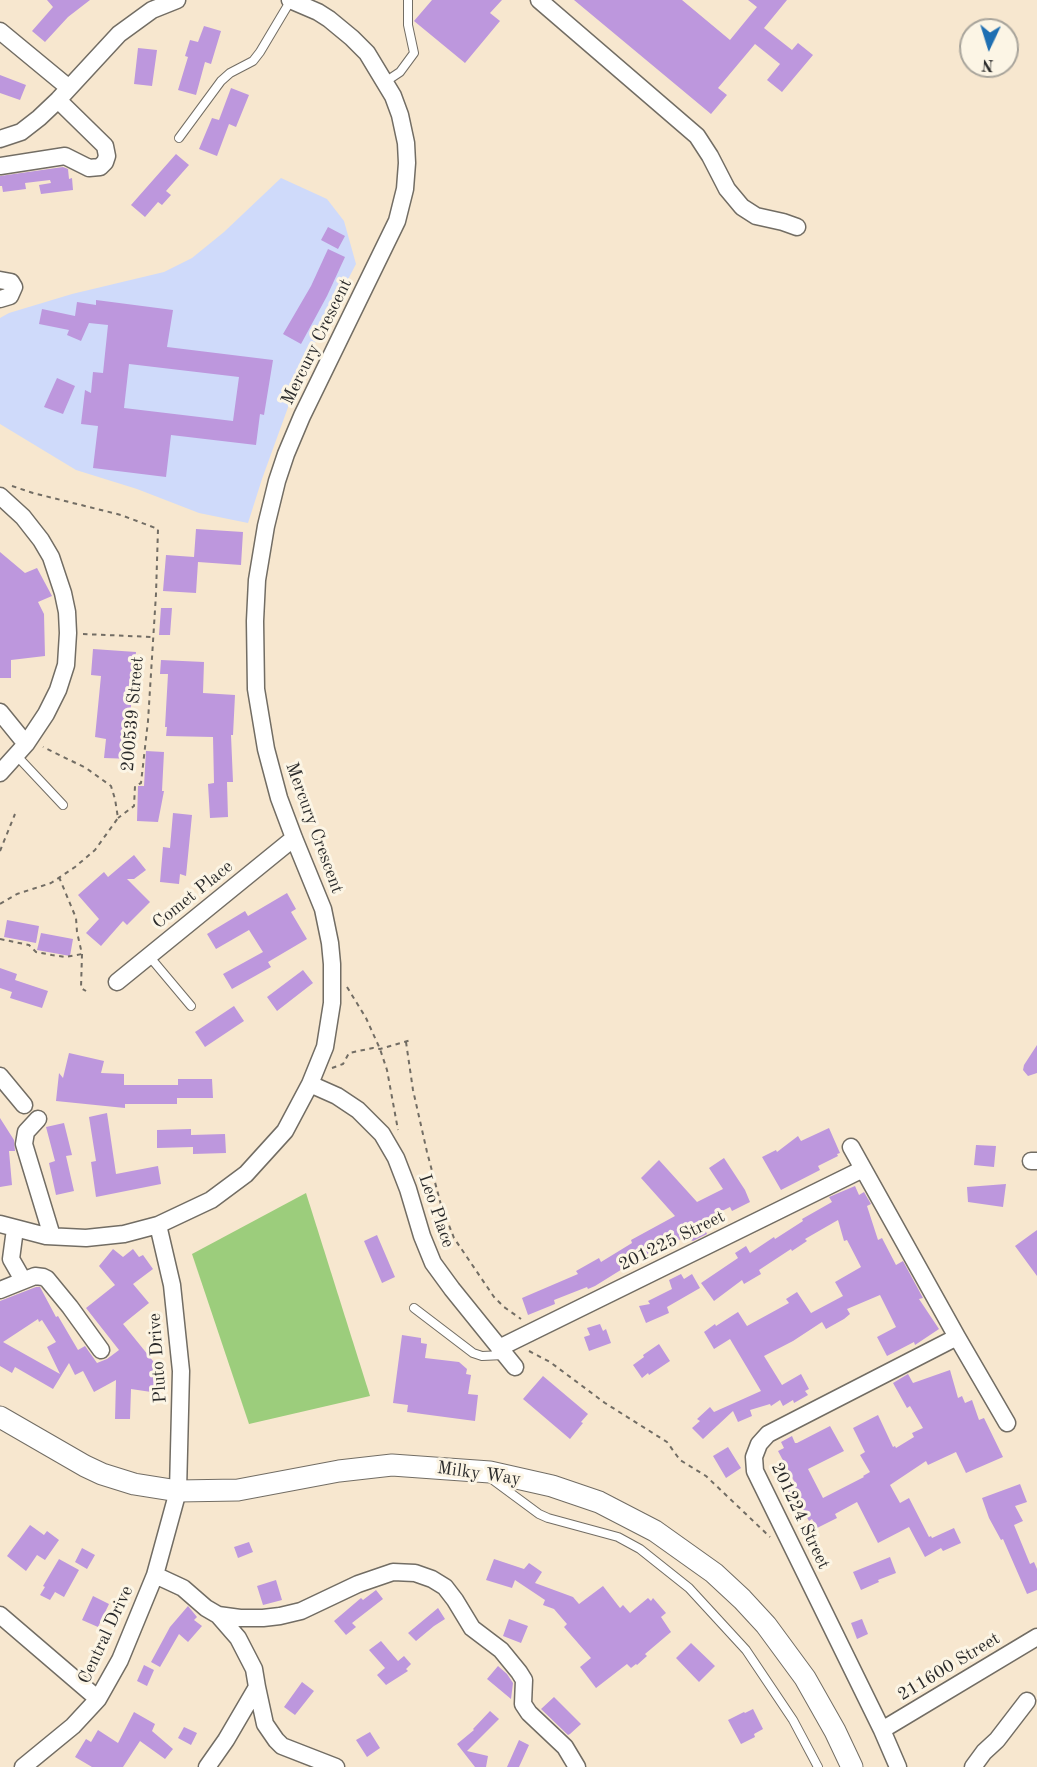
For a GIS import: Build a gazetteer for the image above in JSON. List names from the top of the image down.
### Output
{
  "streets": {
    "street": [
      "Mercury Crescent",
      "Comet Place",
      "Leo Place",
      "201225 Street",
      "Pluto Drive",
      "Milky Way",
      "201224 Street",
      "Central Drive",
      "211600 Street"
    ],
    "path": ["200539 Street"]
  },
  "crossings": [
    ["Mercury Crescent", "Comet Place"],
    ["Mercury Crescent", "Leo Place"],
    ["Mercury Crescent", "Pluto Drive"],
    ["Leo Place", "201225 Street"],
    ["Pluto Drive", "Milky Way"],
    ["Pluto Drive", "Central Drive"],
    ["Milky Way", "Central Drive"],
    ["201224 Street", "211600 Street"]
  ],
  "north": "bottom"
}
